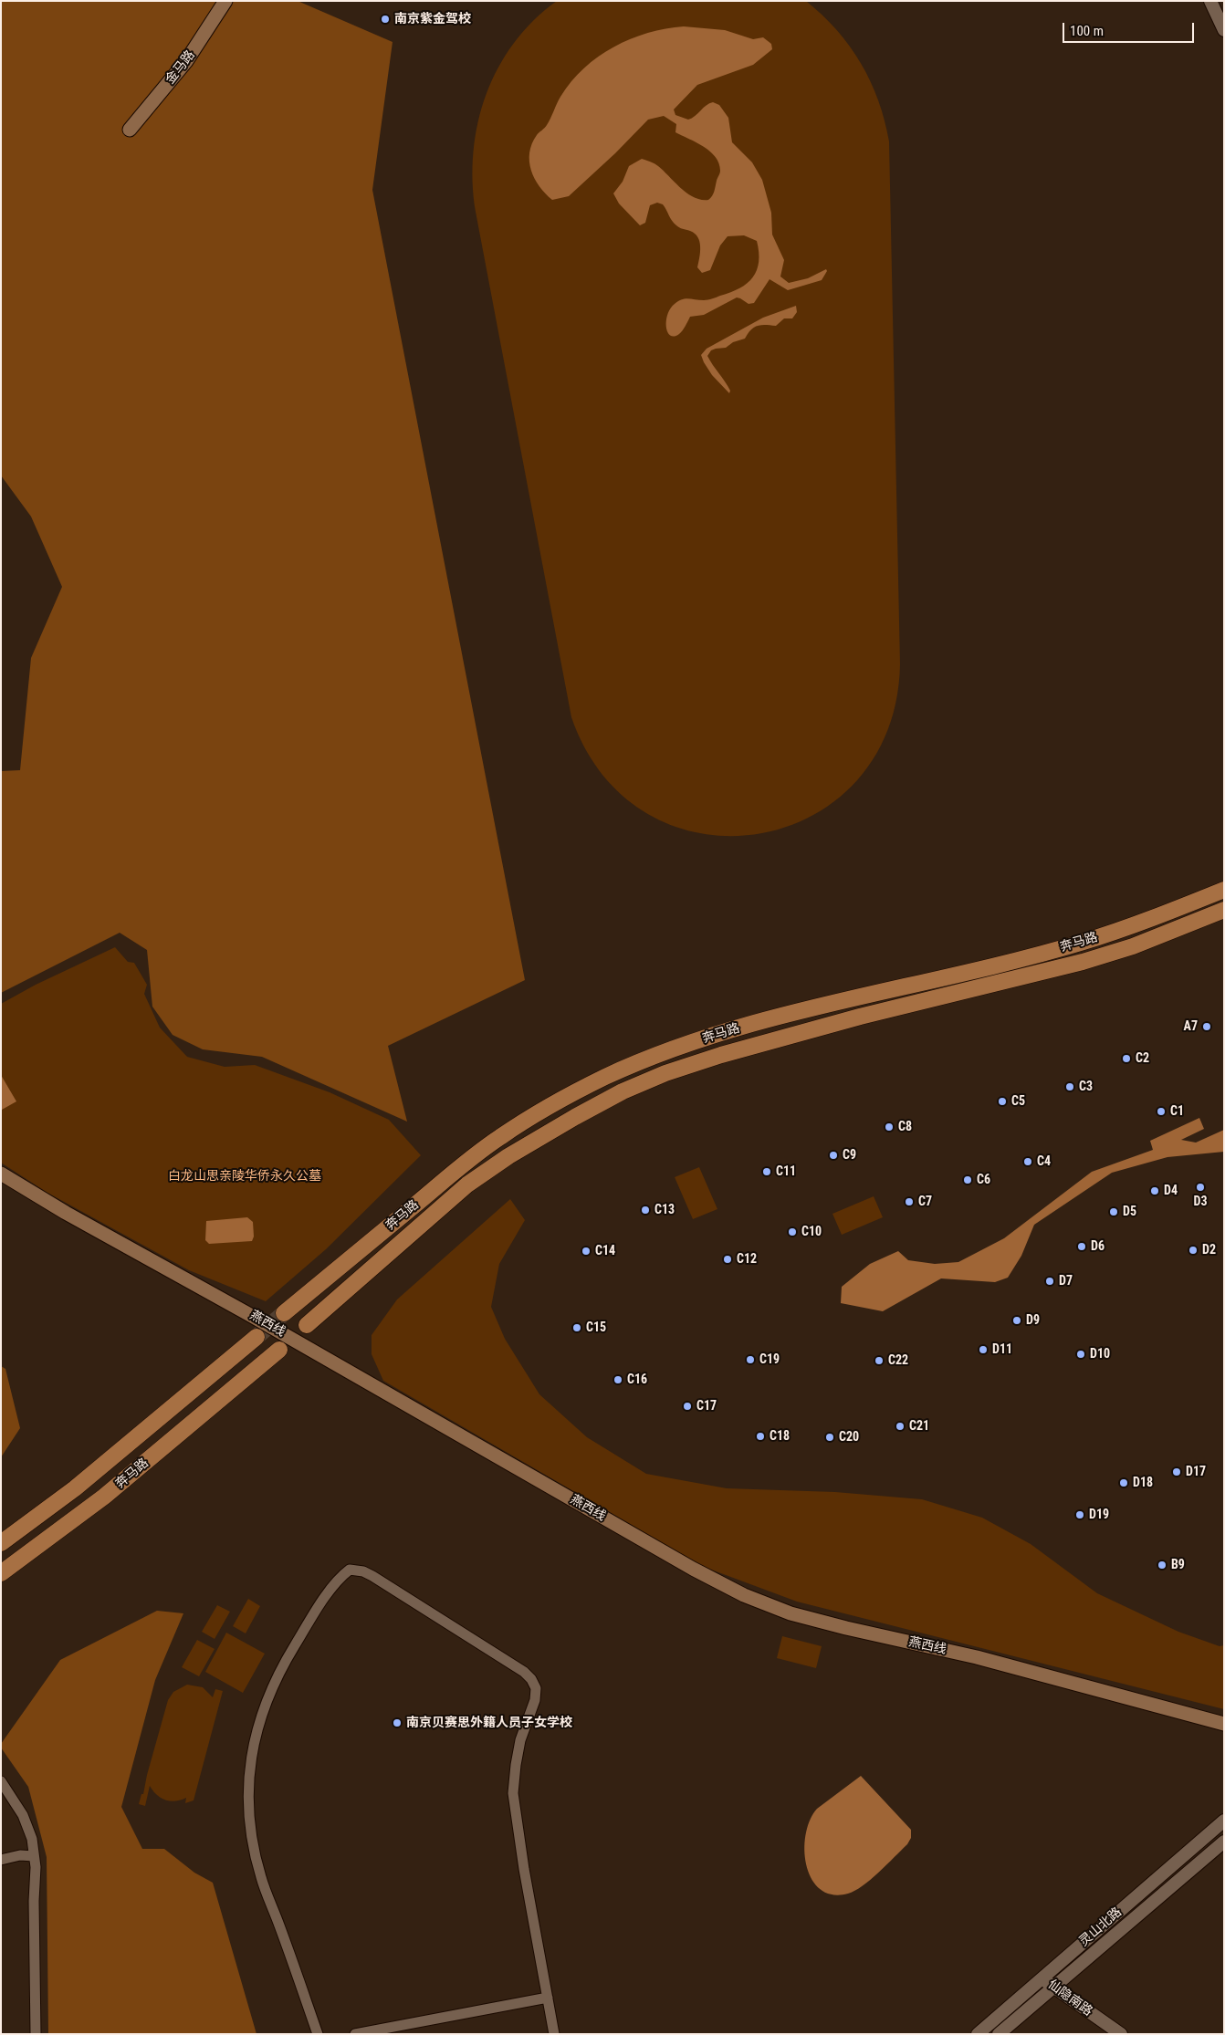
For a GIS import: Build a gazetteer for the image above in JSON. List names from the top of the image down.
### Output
{
  "streets": {
    "main road": ["金马路", "奔马路", "燕西线"],
    "street": ["灵山北路", "仙隐南路"]
  },
  "crossings": [
    ["灵山北路", "仙隐南路"]
  ],
  "parks": ["白龙山思亲陵华侨永久公墓"],
  "places": [
    "南京紫金驾校",
    "A7",
    "C2",
    "C3",
    "C5",
    "C1",
    "C8",
    "C9",
    "C4",
    "C11",
    "C6",
    "D3",
    "D4",
    "C7",
    "C13",
    "D5",
    "C10",
    "D6",
    "D2",
    "C14",
    "C12",
    "D7",
    "D9",
    "C15",
    "D11",
    "D10",
    "C19",
    "C22",
    "C16",
    "C17",
    "C21",
    "C18",
    "C20",
    "D17",
    "D18",
    "D19",
    "B9",
    "南京贝赛思外籍人员子女学校"
  ],
  "scale_bar": "100 m"
}
